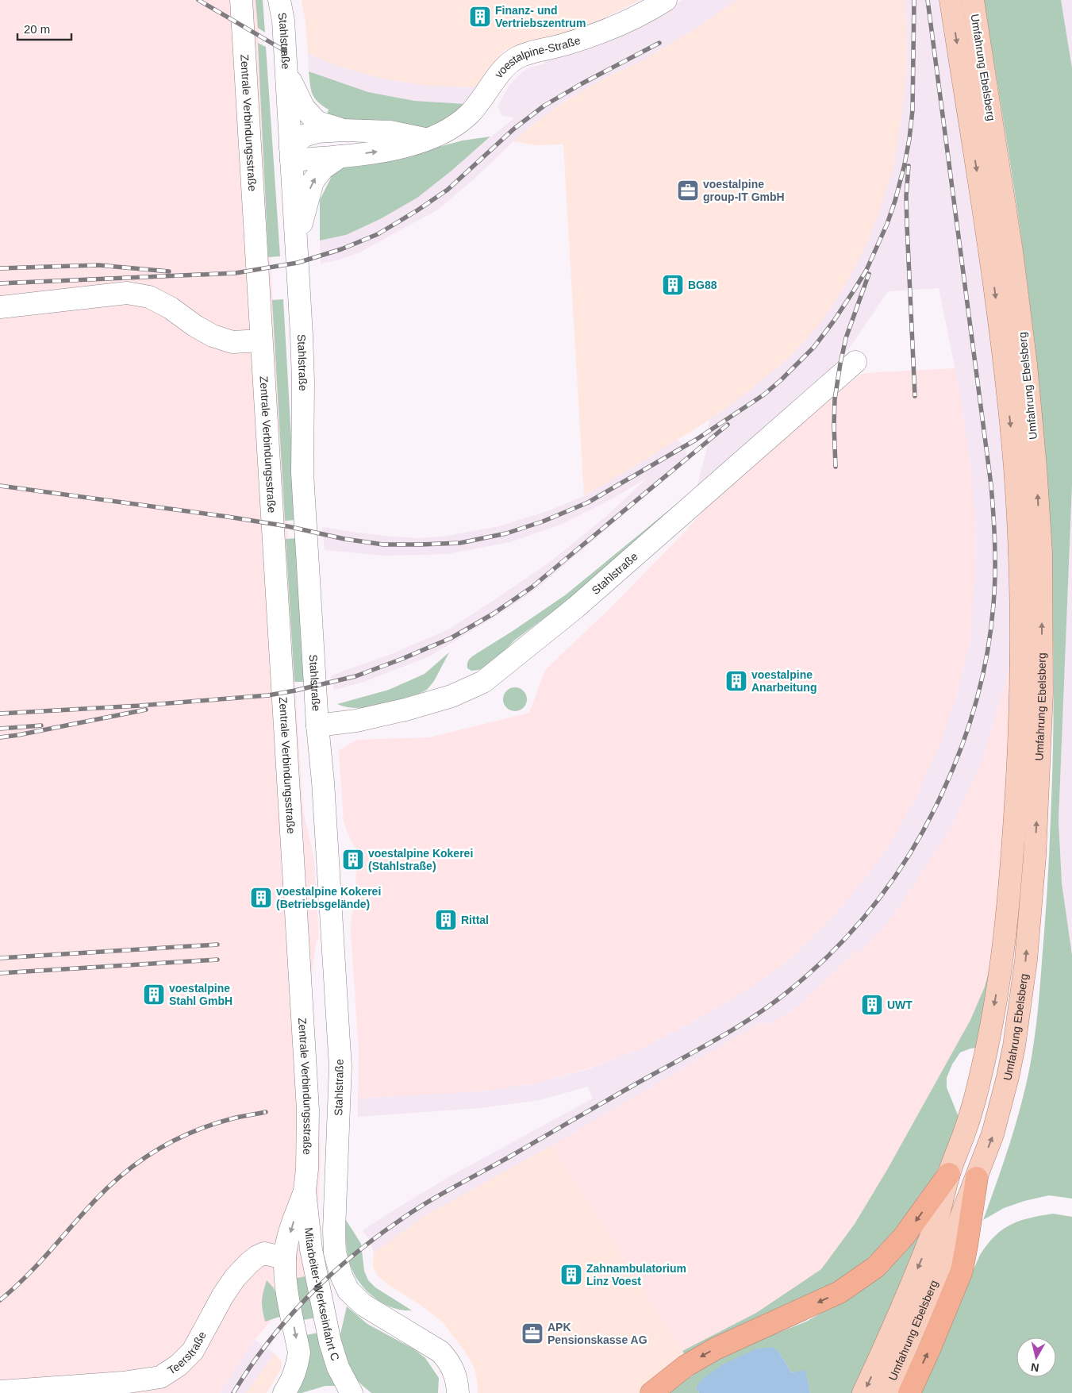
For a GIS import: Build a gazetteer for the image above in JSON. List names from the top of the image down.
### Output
{
  "streets": {
    "main road": ["Umfahrung Ebelsberg"],
    "street": [
      "Stahlstraße",
      "voestalpine-Straße",
      "Zentrale Verbindungsstraße",
      "Mitarbeiter-Werkseinfahrt C",
      "Teerstraße"
    ]
  },
  "crossings": [
    ["Stahlstraße", "voestalpine-Straße"],
    ["Zentrale Verbindungsstraße", "Mitarbeiter-Werkseinfahrt C"]
  ],
  "places": {
    "building": [
      "Finanz- und Vertriebszentrum",
      "BG88",
      "voestalpine Anarbeitung",
      "voestalpine Kokerei (Stahlstraße)",
      "voestalpine Kokerei (Betriebsgelände)",
      "Rittal",
      "voestalpine Stahl GmbH",
      "UWT",
      "Zahnambulatorium Linz Voest"
    ],
    "office": ["voestalpine group-IT GmbH", "APK Pensionskasse AG"]
  },
  "scale_bar": "20 m",
  "north": "bottom"
}
